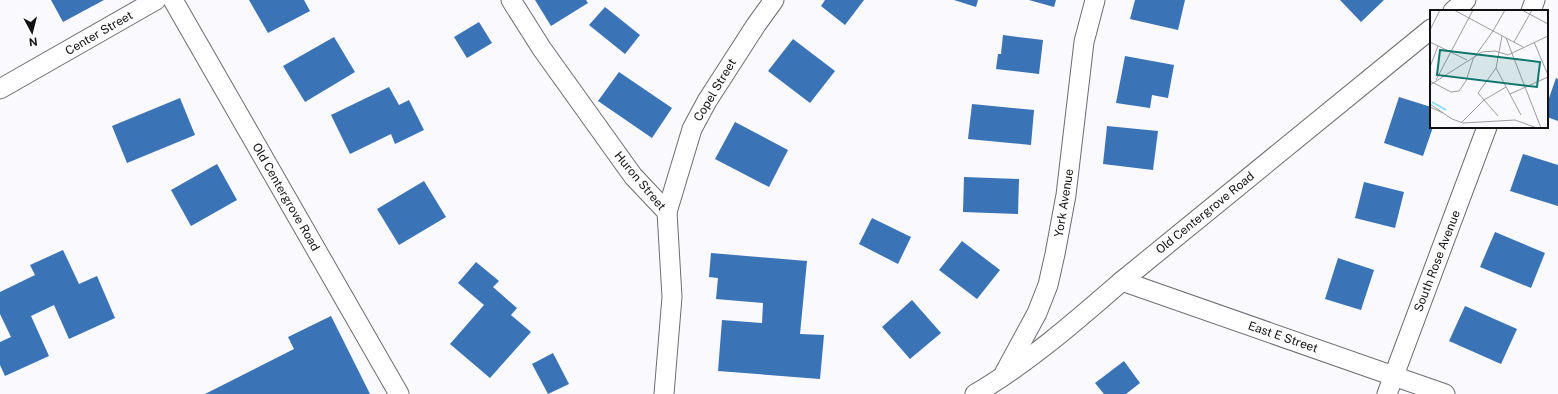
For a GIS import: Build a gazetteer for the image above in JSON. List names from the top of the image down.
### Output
{
  "streets": {
    "street": [
      "Center Street",
      "Copel Street",
      "Huron Street",
      "Old Centergrove Road",
      "York Avenue",
      "South Rose Avenue",
      "East E Street"
    ]
  },
  "crossings": [
    ["Copel Street", "Huron Street"],
    ["Old Centergrove Road", "York Avenue"],
    ["Old Centergrove Road", "East E Street"],
    ["South Rose Avenue", "East E Street"]
  ],
  "north": "bottom"
}
